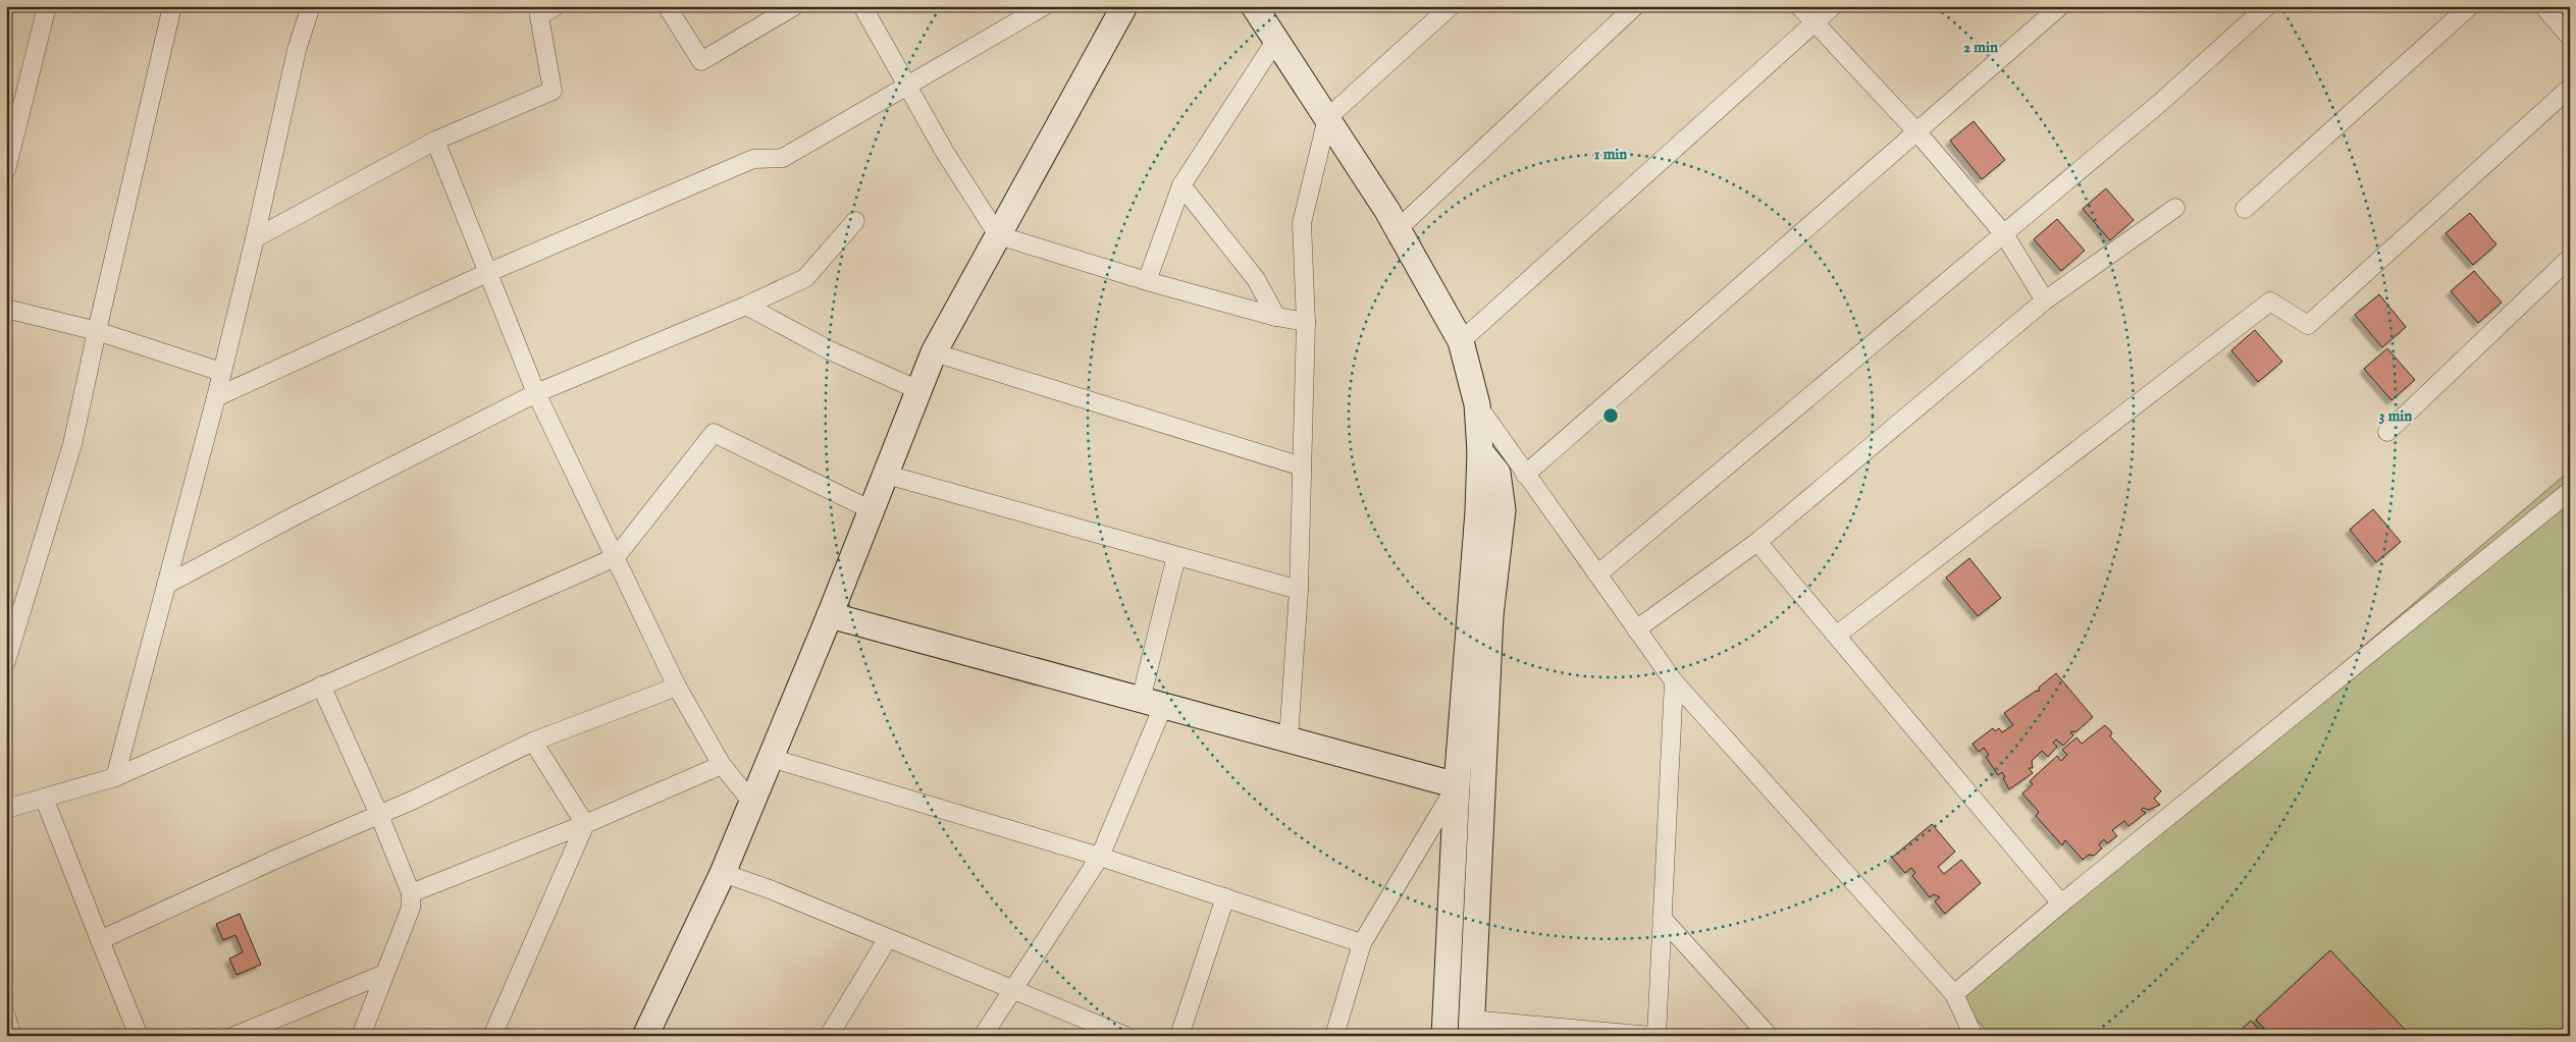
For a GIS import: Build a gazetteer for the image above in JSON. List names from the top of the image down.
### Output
{
  "rings": ["2 min", "1 min", "3 min"]
}
